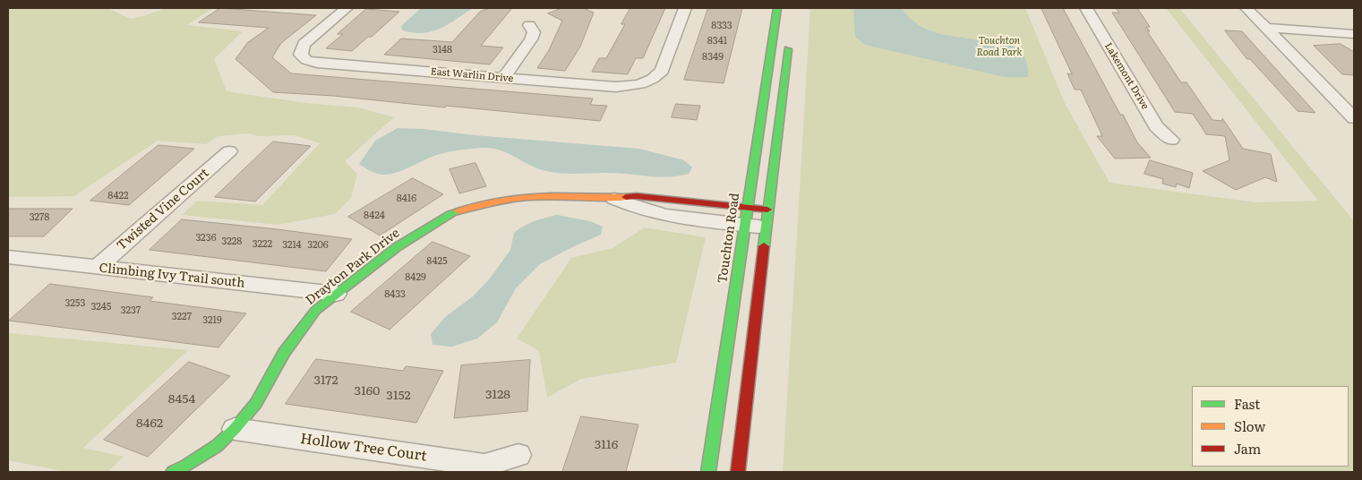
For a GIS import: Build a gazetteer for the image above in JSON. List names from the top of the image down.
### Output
{
  "streets": {
    "street": [
      "East Warlin Drive",
      "Lakemont Drive",
      "Twisted Vine Court",
      "Touchton Road",
      "Drayton Park Drive",
      "Climbing Ivy Trail south",
      "Hollow Tree Court"
    ]
  },
  "crossings": [
    ["Twisted Vine Court", "Climbing Ivy Trail south"],
    ["Drayton Park Drive", "Climbing Ivy Trail south"],
    ["Drayton Park Drive", "Hollow Tree Court"]
  ],
  "parks": ["Touchton Road Park"],
  "house_numbers": [
    "8333",
    "8341",
    "3148",
    "8349",
    "8422",
    "8416",
    "8424",
    "3278",
    "3236",
    "3228",
    "3222",
    "3214",
    "3206",
    "8425",
    "8429",
    "8433",
    "3253",
    "3245",
    "3237",
    "3227",
    "3219",
    "3172",
    "3160",
    "3128",
    "3152",
    "8454",
    "8462",
    "3116"
  ],
  "legend": ["Fast", "Slow", "Jam"]
}
